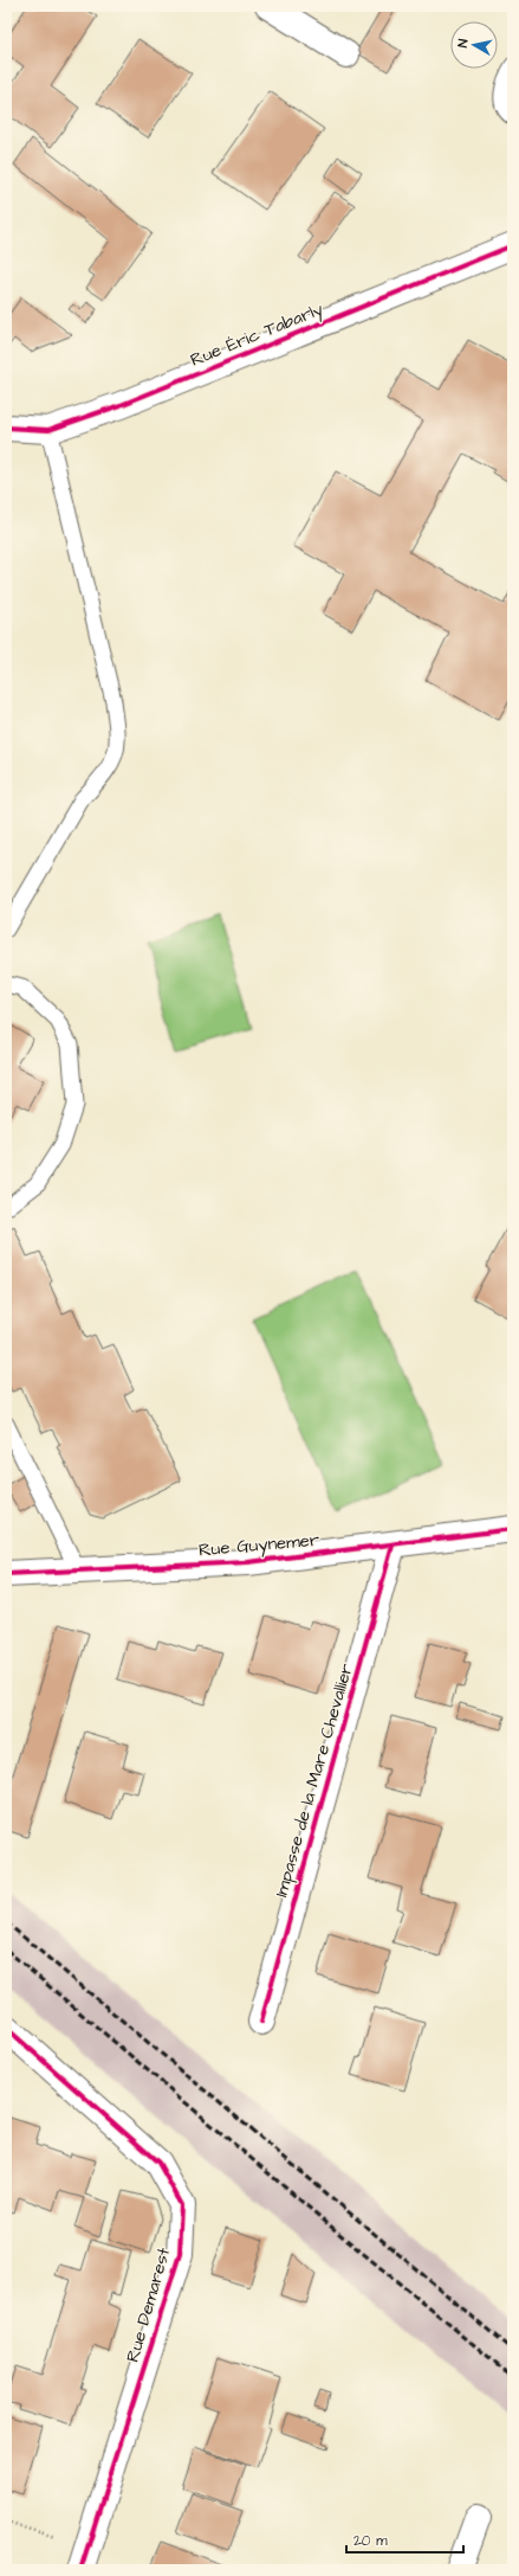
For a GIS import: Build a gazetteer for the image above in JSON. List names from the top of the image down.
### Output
{
  "streets": {
    "street": [
      "Rue Éric Tabarly",
      "Rue Guynemer",
      "Impasse de la Mare Chevallier",
      "Rue Demarest"
    ]
  },
  "crossings": [
    ["Rue Guynemer", "Impasse de la Mare Chevallier"]
  ],
  "scale_bar": "20 m",
  "north": "left"
}
